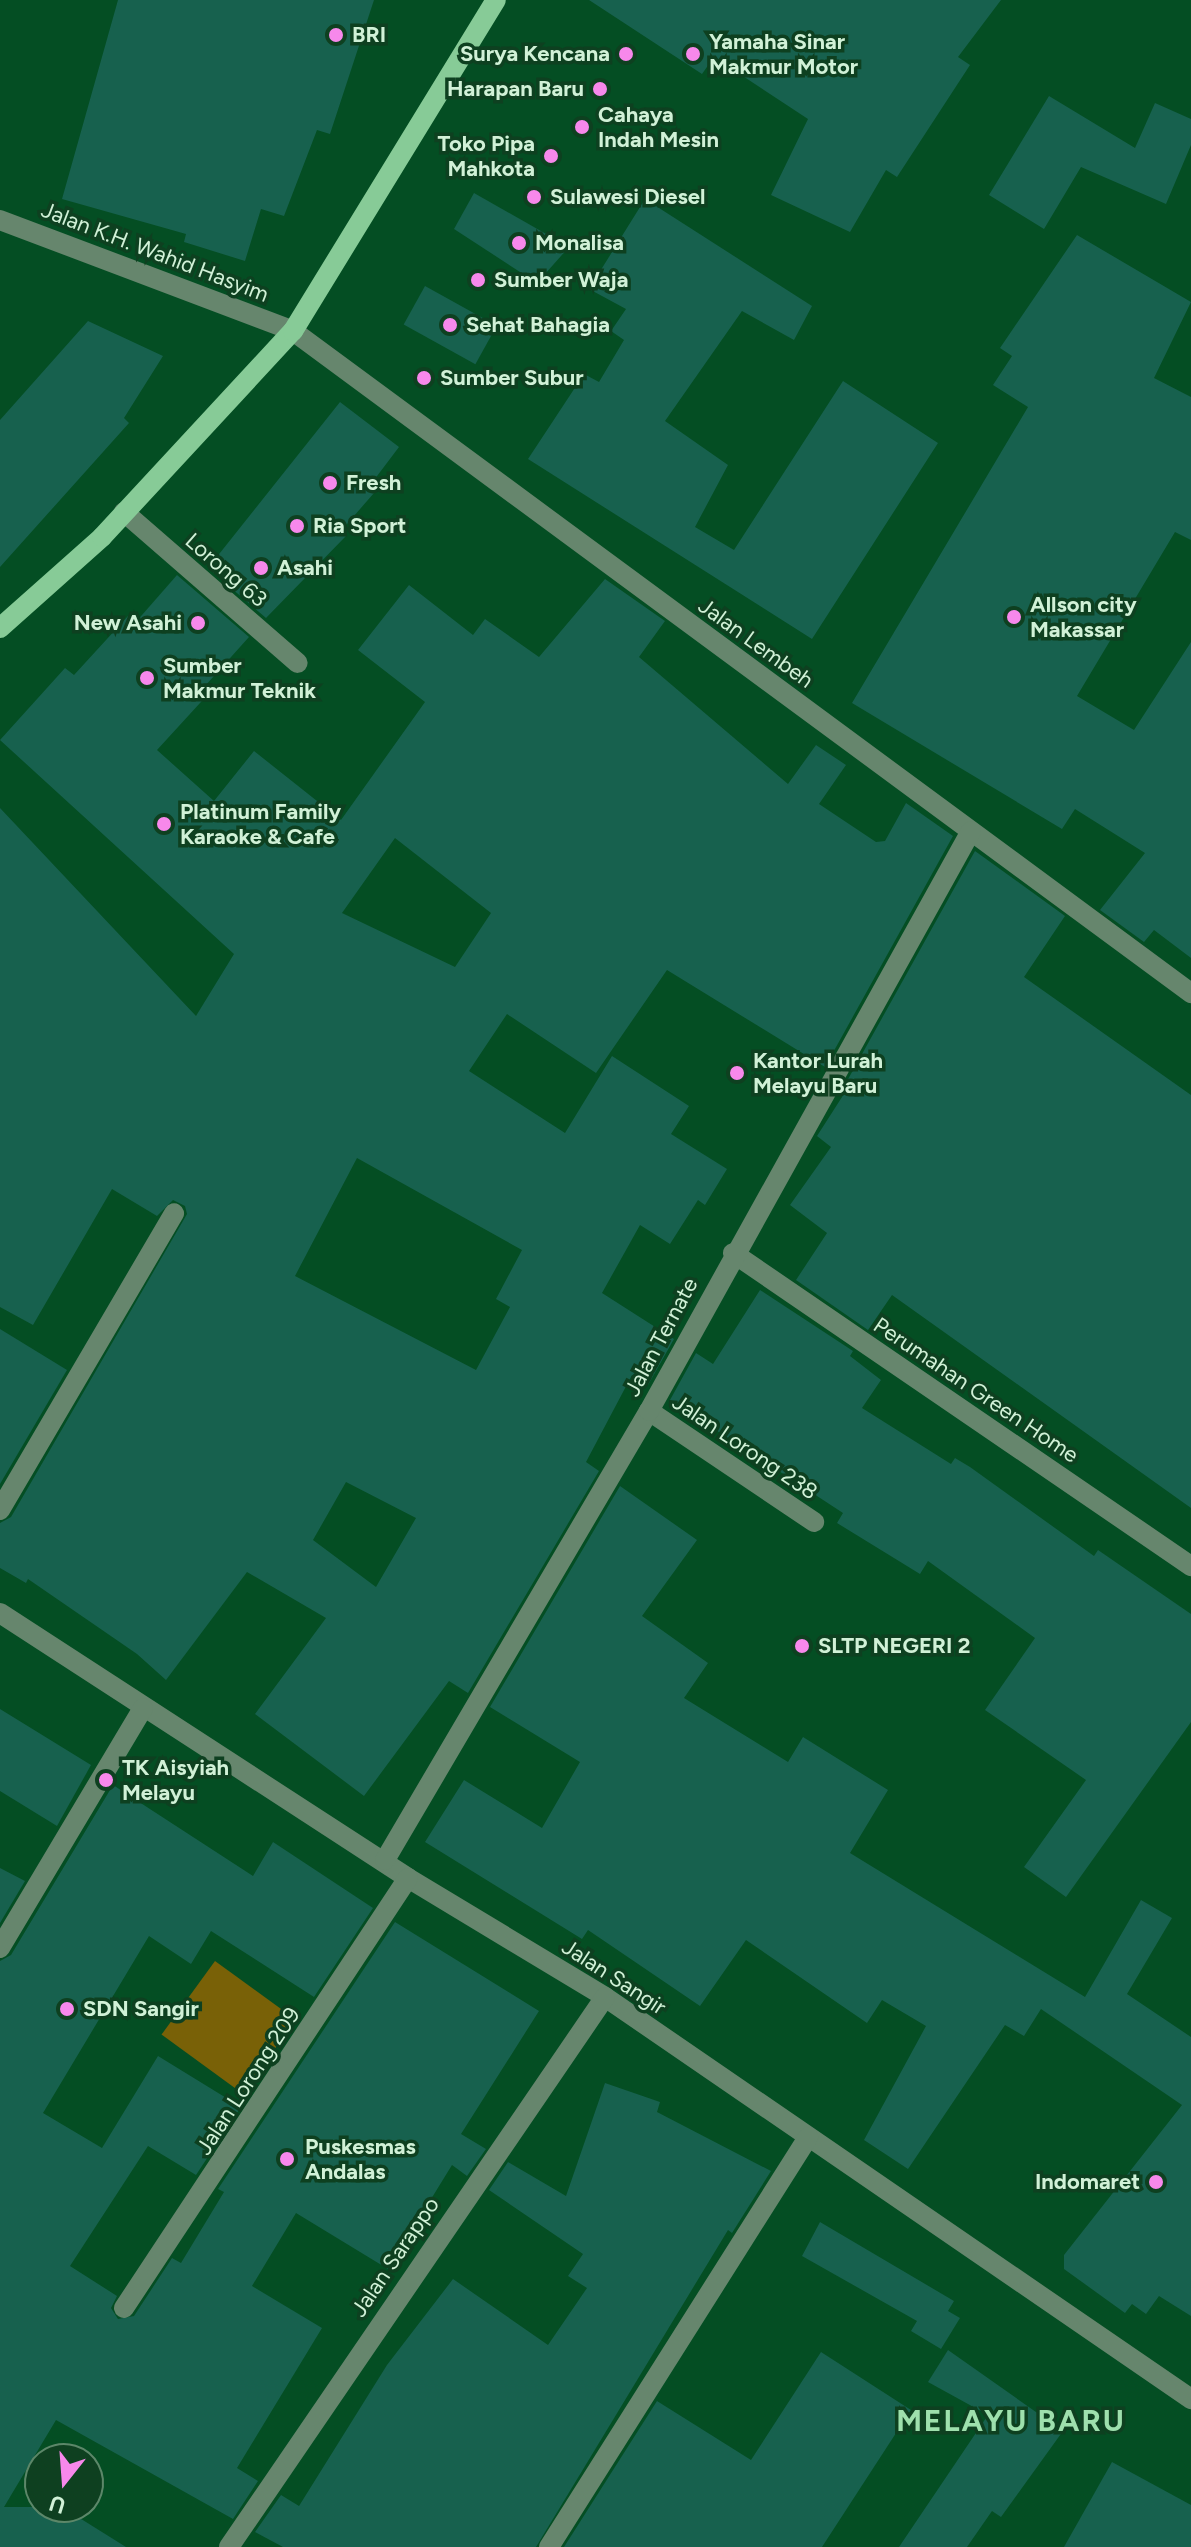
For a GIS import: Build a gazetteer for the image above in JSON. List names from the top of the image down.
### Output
{
  "streets": {
    "street": [
      "Jalan K.H. Wahid Hasyim",
      "Lorong 63",
      "Jalan Lembeh",
      "Jalan Ternate",
      "Perumahan Green Home",
      "Jalan Lorong 238",
      "Jalan Sangir",
      "Jalan Lorong 209",
      "Jalan Sarappo"
    ]
  },
  "crossings": [
    ["Jalan K.H. Wahid Hasyim", "Jalan Lembeh"],
    ["Jalan Lembeh", "Jalan Ternate"],
    ["Jalan Ternate", "Perumahan Green Home"],
    ["Jalan Ternate", "Jalan Lorong 238"],
    ["Jalan Ternate", "Jalan Sangir"],
    ["Jalan Sangir", "Jalan Lorong 209"],
    ["Jalan Sangir", "Jalan Sarappo"]
  ],
  "districts": ["MELAYU BARU"],
  "places": [
    "BRI",
    "Surya Kencana",
    "Yamaha Sinar Makmur Motor",
    "Harapan Baru",
    "Cahaya Indah Mesin",
    "Toko Pipa Mahkota",
    "Sulawesi Diesel",
    "Monalisa",
    "Sumber Waja",
    "Sehat Bahagia",
    "Sumber Subur",
    "Fresh",
    "Ria Sport",
    "Asahi",
    "Allson city Makassar",
    "New Asahi",
    "Sumber Makmur Teknik",
    "Platinum Family Karaoke & Cafe",
    "Kantor Lurah Melayu Baru",
    "SLTP NEGERI 2",
    "TK Aisyiah Melayu",
    "SDN Sangir",
    "Puskesmas Andalas",
    "Indomaret"
  ],
  "north": "bottom"
}
